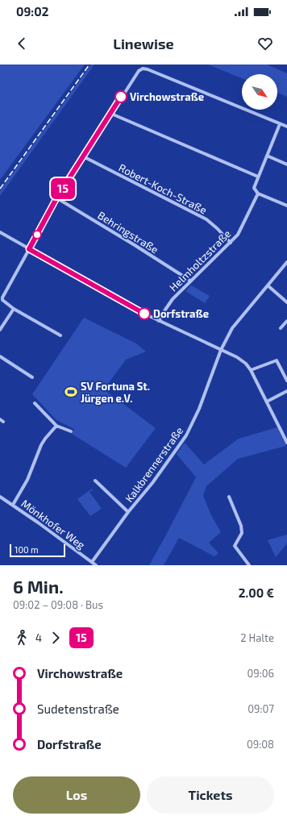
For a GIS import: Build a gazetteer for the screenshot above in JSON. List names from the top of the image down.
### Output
{
  "streets": {
    "street": [
      "Robert-Koch-Straße",
      "Behringstraße",
      "Helmholtzstraße",
      "Kalkbrennerstraße",
      "Mönkhofer Weg"
    ]
  },
  "crossings": [
    ["Robert-Koch-Straße", "Helmholtzstraße"],
    ["Behringstraße", "Helmholtzstraße"],
    ["Kalkbrennerstraße", "Mönkhofer Weg"]
  ],
  "places": {
    "other": ["Virchowstraße", "Dorfstraße"],
    "sports": ["SV Fortuna St. Jürgen e.V."]
  },
  "lines": ["bus line 15"],
  "scale_bar": "100 m",
  "north": "bottom right",
  "page": {
    "status": "09:02",
    "header": "Linewise",
    "on_map": "15",
    "scale": "100 m",
    "heading": ["6 Min.", "09:02 – 09:08 · Bus", "2.00 €"],
    "legs": ["4", "15", "2 Halte"],
    "list": [
      {
        "name": "Virchowstraße",
        "value": "09:06"
      },
      {
        "name": "Sudetenstraße",
        "value": "09:07"
      },
      {
        "name": "Dorfstraße",
        "value": "09:08"
      }
    ],
    "buttons": ["Los", "Tickets"]
  }
}
